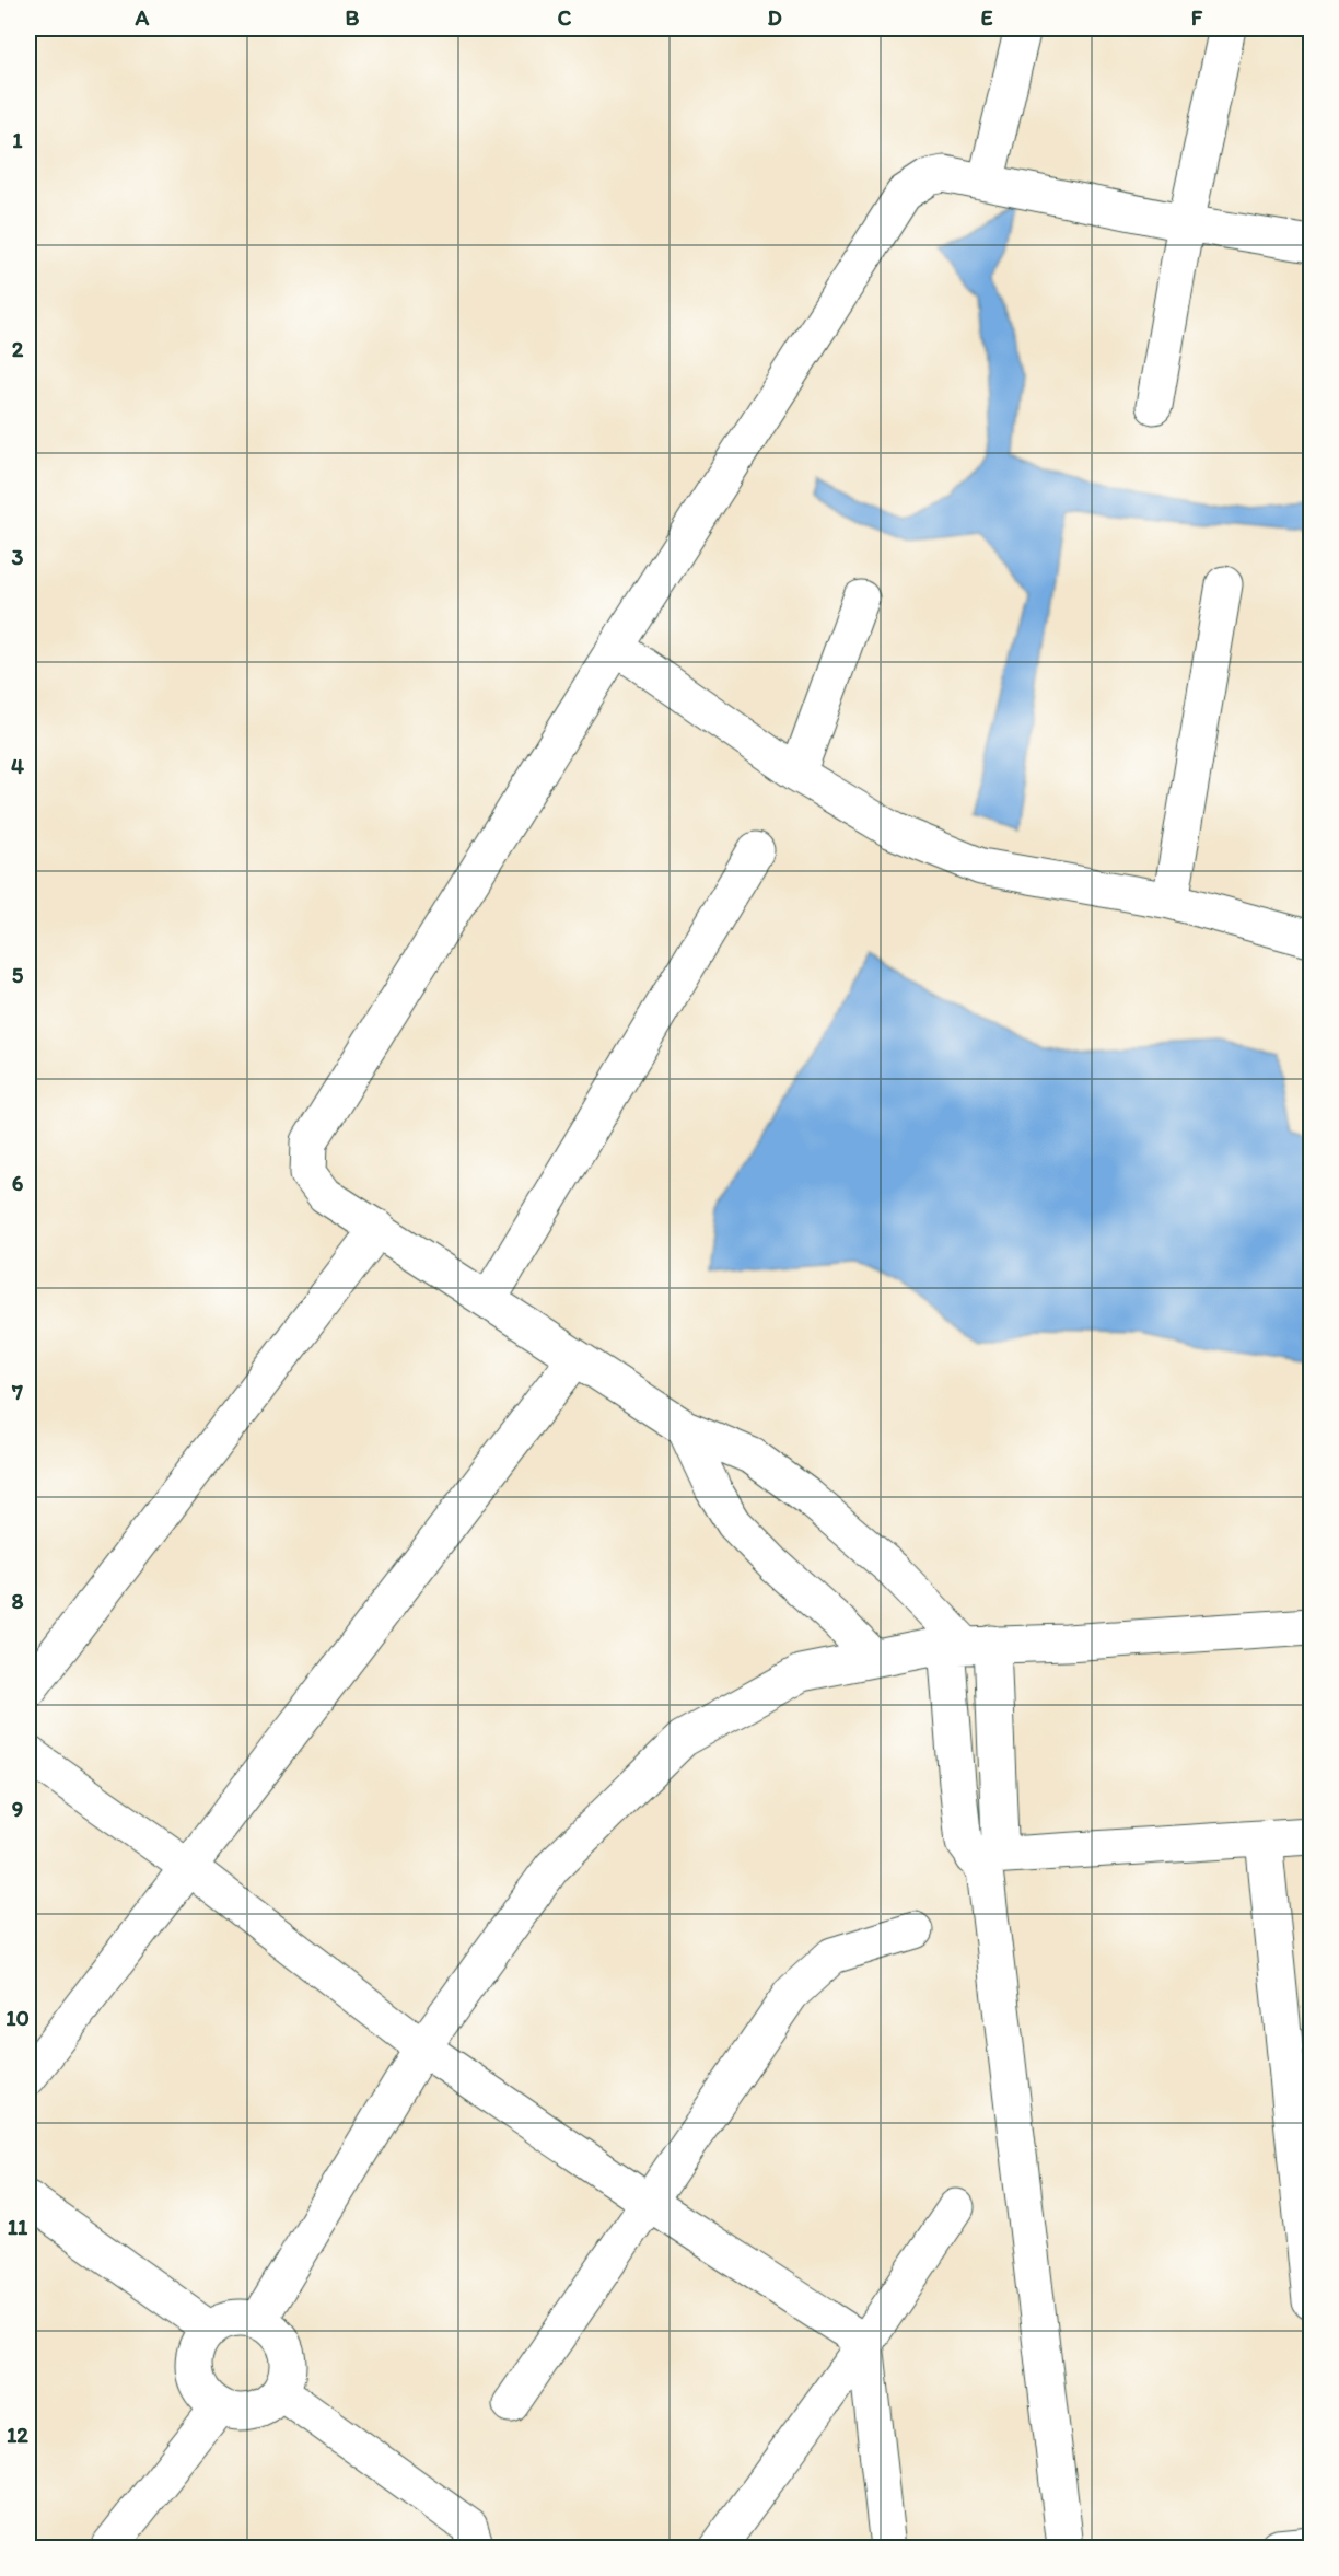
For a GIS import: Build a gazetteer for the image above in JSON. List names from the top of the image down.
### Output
{
  "grid": {
    "columns": [
      "A",
      "B",
      "C",
      "D",
      "E",
      "F"
    ],
    "rows": [
      "1",
      "2",
      "3",
      "4",
      "5",
      "6",
      "7",
      "8",
      "9",
      "10",
      "11",
      "12"
    ]
  }
}
